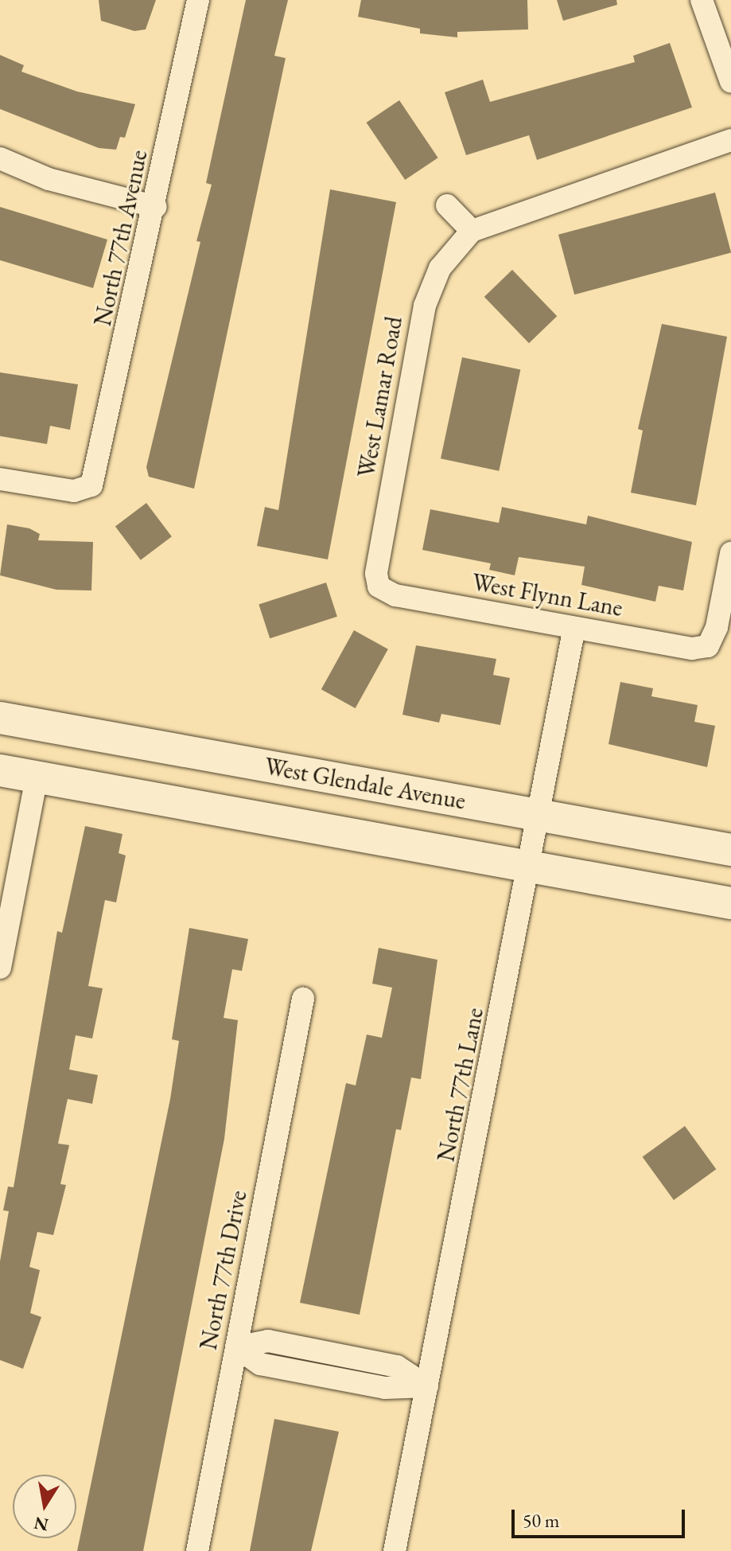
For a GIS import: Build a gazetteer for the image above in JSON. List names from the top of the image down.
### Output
{
  "streets": {
    "main road": ["West Glendale Avenue"],
    "street": [
      "North 77th Avenue",
      "West Lamar Road",
      "West Flynn Lane",
      "North 77th Lane",
      "North 77th Drive"
    ]
  },
  "crossings": [
    ["West Lamar Road", "West Flynn Lane"],
    ["West Flynn Lane", "North 77th Lane"],
    ["West Glendale Avenue", "North 77th Lane"]
  ],
  "scale_bar": "50 m",
  "north": "bottom"
}
